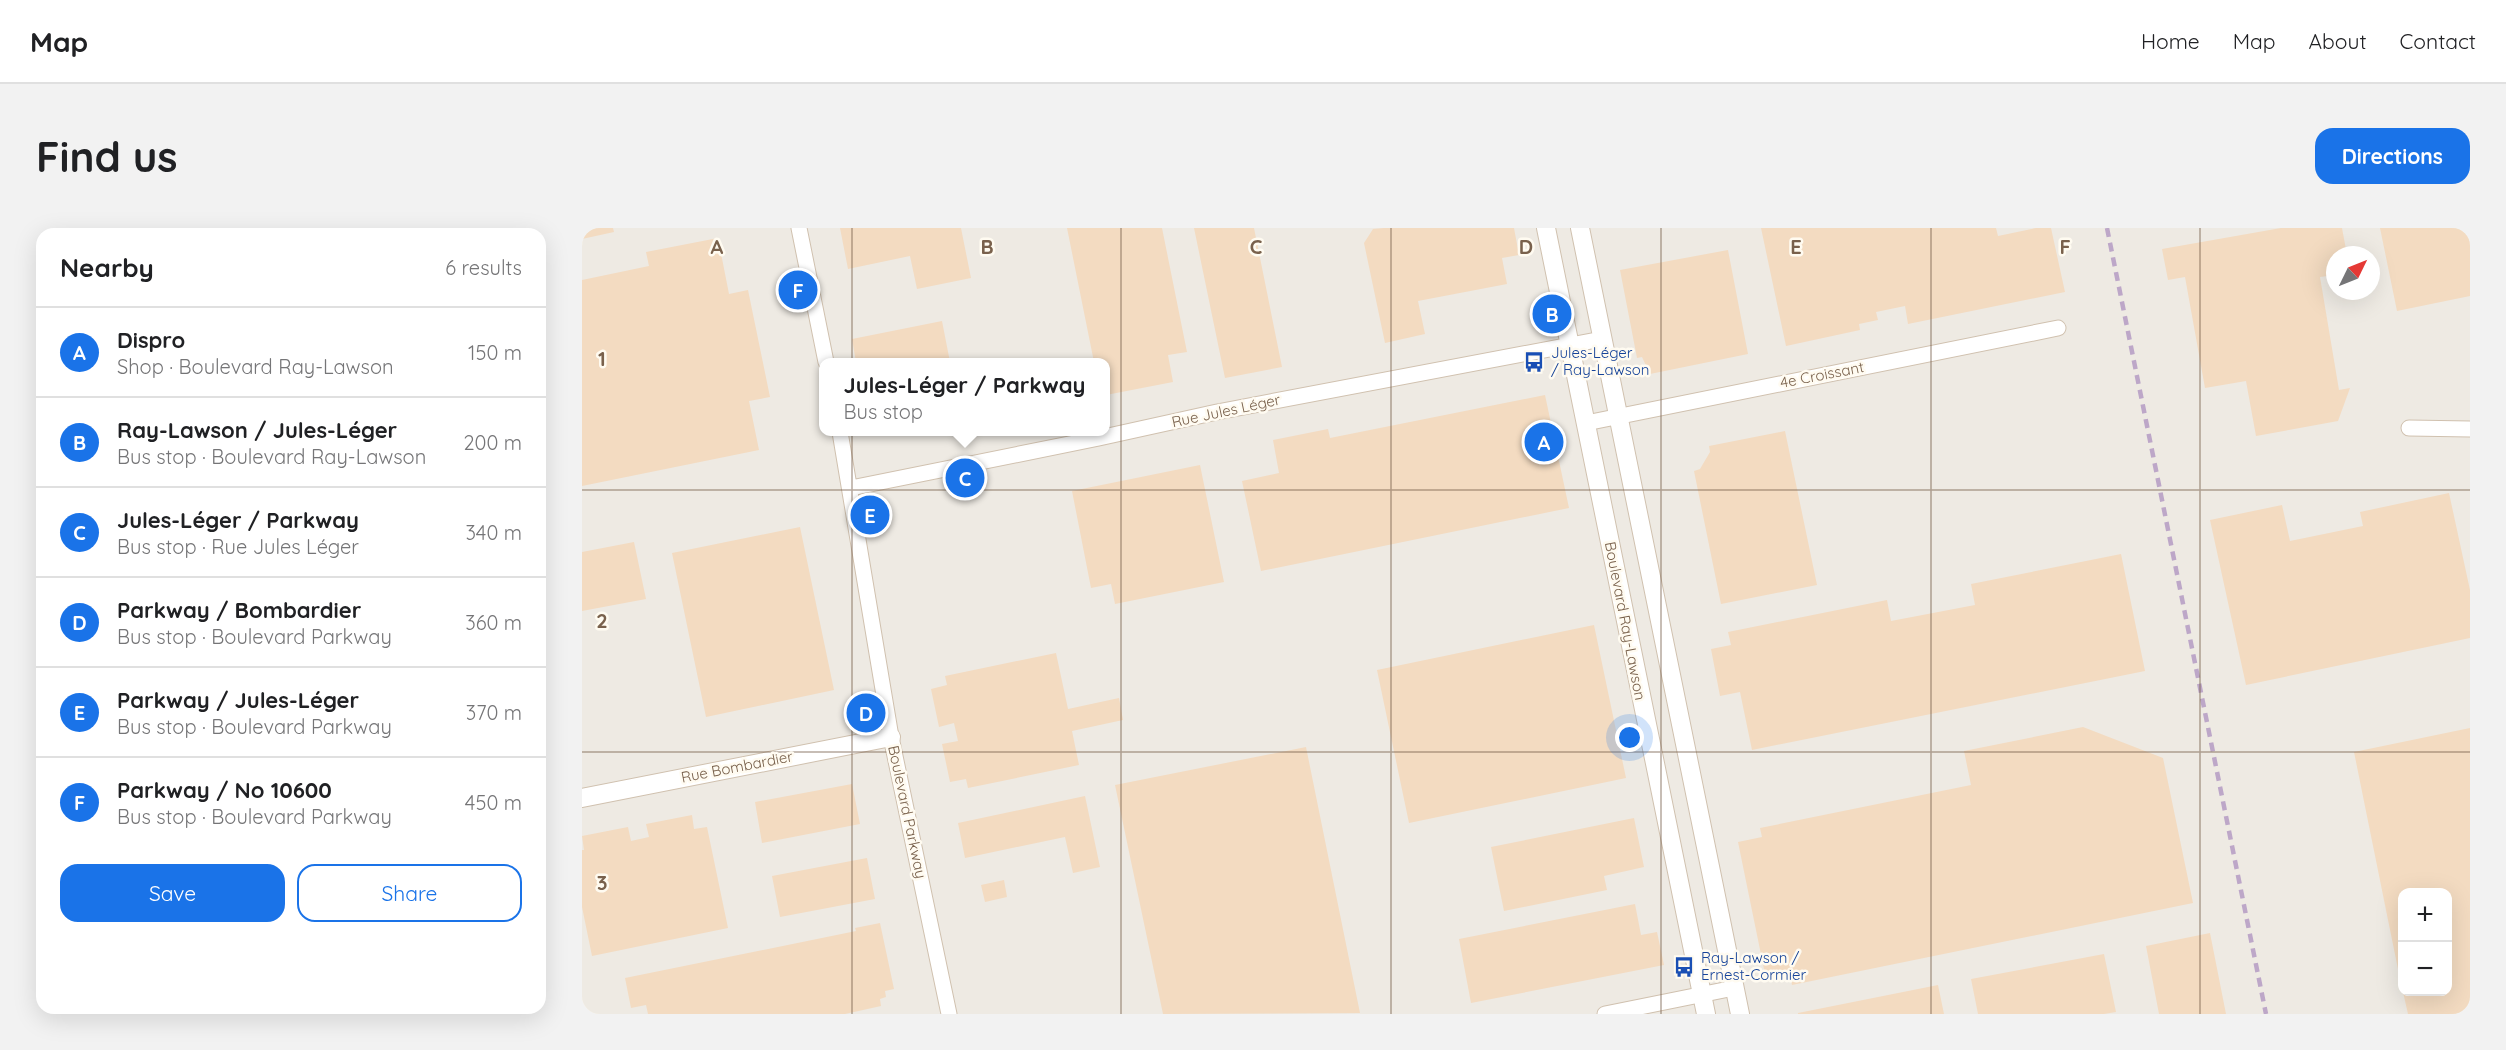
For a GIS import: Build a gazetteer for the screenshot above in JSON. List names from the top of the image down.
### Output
{
  "streets": {
    "street": [
      "4e Croissant",
      "Rue Jules Léger",
      "Boulevard Ray-Lawson",
      "Rue Bombardier",
      "Boulevard Parkway"
    ]
  },
  "crossings": [
    ["4e Croissant", "Boulevard Ray-Lawson"],
    ["Rue Jules Léger", "Boulevard Ray-Lawson"],
    ["Rue Jules Léger", "Boulevard Parkway"],
    ["Rue Bombardier", "Boulevard Parkway"]
  ],
  "places": {
    "bus stop": ["Jules-Léger / Ray-Lawson", "Ray-Lawson / Ernest-Cormier"]
  },
  "north": "top right",
  "page": {
    "header": "Map",
    "nav": [
      "Home",
      "Map",
      "About",
      "Contact"
    ],
    "buttons": [
      "Directions",
      ["Save", "Share"]
    ],
    "title": "Find us",
    "heading": ["Nearby", "6 results"],
    "pins": [
      "F",
      "B",
      "A",
      "C",
      "E",
      "D"
    ],
    "list": [
      {
        "mark": "A",
        "name": "Dispro",
        "note": "Shop · Boulevard Ray-Lawson",
        "value": "150 m"
      },
      {
        "mark": "B",
        "name": "Ray-Lawson / Jules-Léger",
        "note": "Bus stop · Boulevard Ray-Lawson",
        "value": "200 m"
      },
      {
        "mark": "C",
        "name": "Jules-Léger / Parkway",
        "note": "Bus stop · Rue Jules Léger",
        "value": "340 m"
      },
      {
        "mark": "D",
        "name": "Parkway / Bombardier",
        "note": "Bus stop · Boulevard Parkway",
        "value": "360 m"
      },
      {
        "mark": "E",
        "name": "Parkway / Jules-Léger",
        "note": "Bus stop · Boulevard Parkway",
        "value": "370 m"
      },
      {
        "mark": "F",
        "name": "Parkway / No 10600",
        "note": "Bus stop · Boulevard Parkway",
        "value": "450 m"
      }
    ],
    "popup": ["Jules-Léger / Parkway", "Bus stop"],
    "map_buttons": ["+", "−"]
  },
  "grid": {
    "columns": [
      "A",
      "B",
      "C",
      "D",
      "E",
      "F"
    ],
    "rows": ["1", "2", "3"]
  }
}
